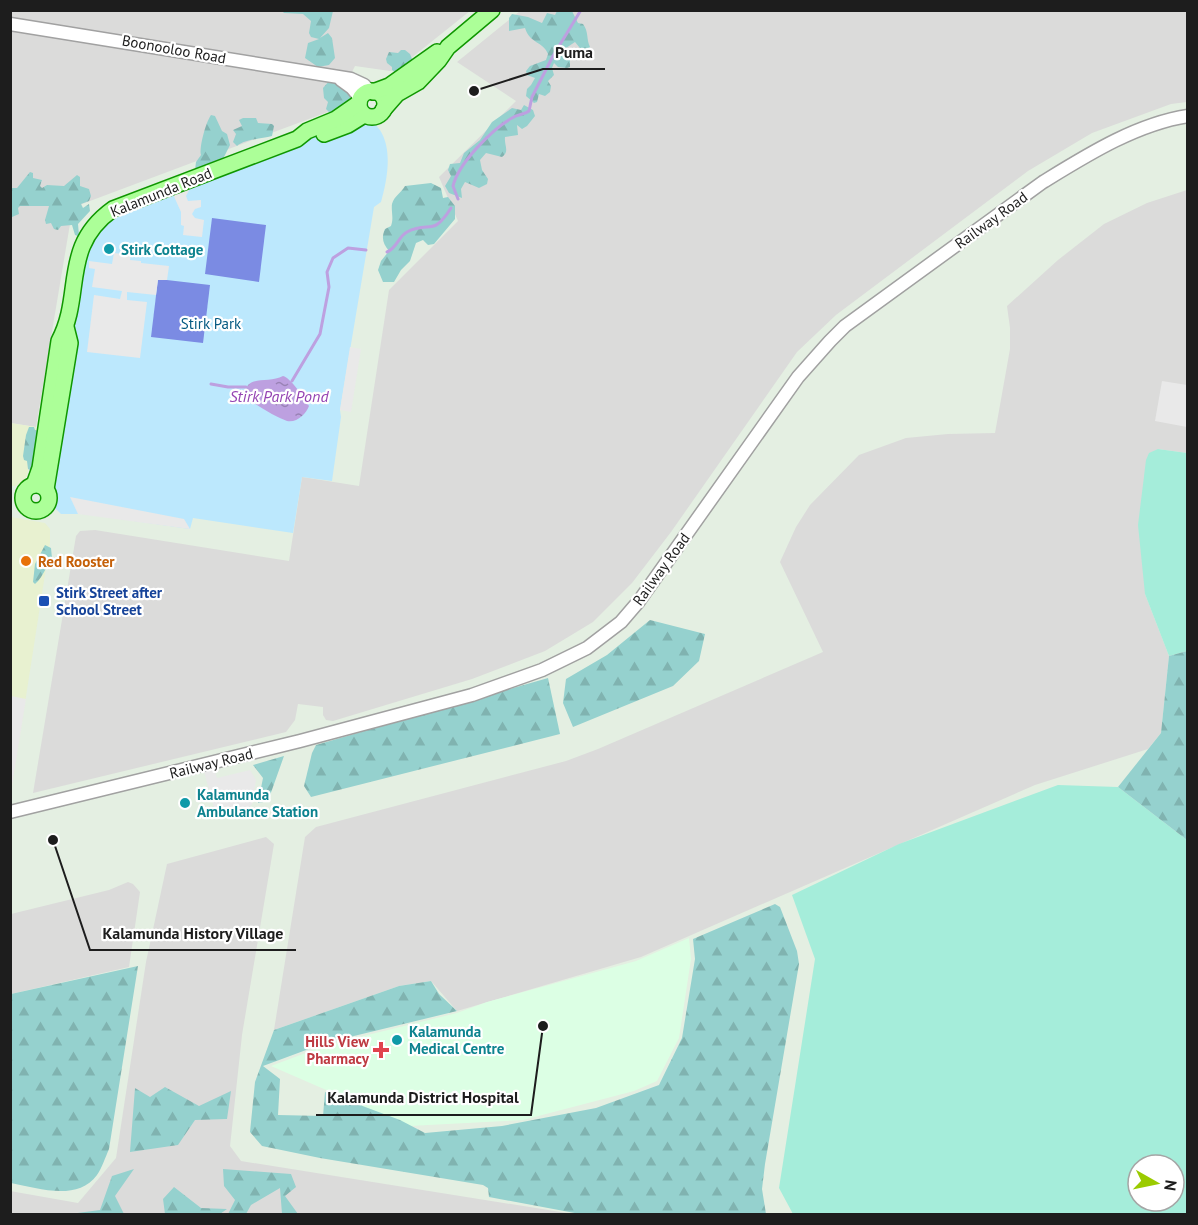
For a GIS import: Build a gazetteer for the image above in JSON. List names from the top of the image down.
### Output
{
  "streets": {
    "main road": ["Kalamunda Road"],
    "street": ["Boonooloo Road", "Railway Road"]
  },
  "crossings": [
    ["Boonooloo Road", "Kalamunda Road"]
  ],
  "water": ["Stirk Park Pond"],
  "parks": ["Stirk Park"],
  "places": {
    "other": [
      "Puma",
      "Stirk Cottage",
      "Red Rooster",
      "Kalamunda Ambulance Station",
      "Kalamunda History Village",
      "Kalamunda District Hospital",
      "Kalamunda Medical Centre"
    ],
    "transit": ["Stirk Street after School Street"],
    "health": ["Hills View Pharmacy"]
  },
  "north": "right"
}
